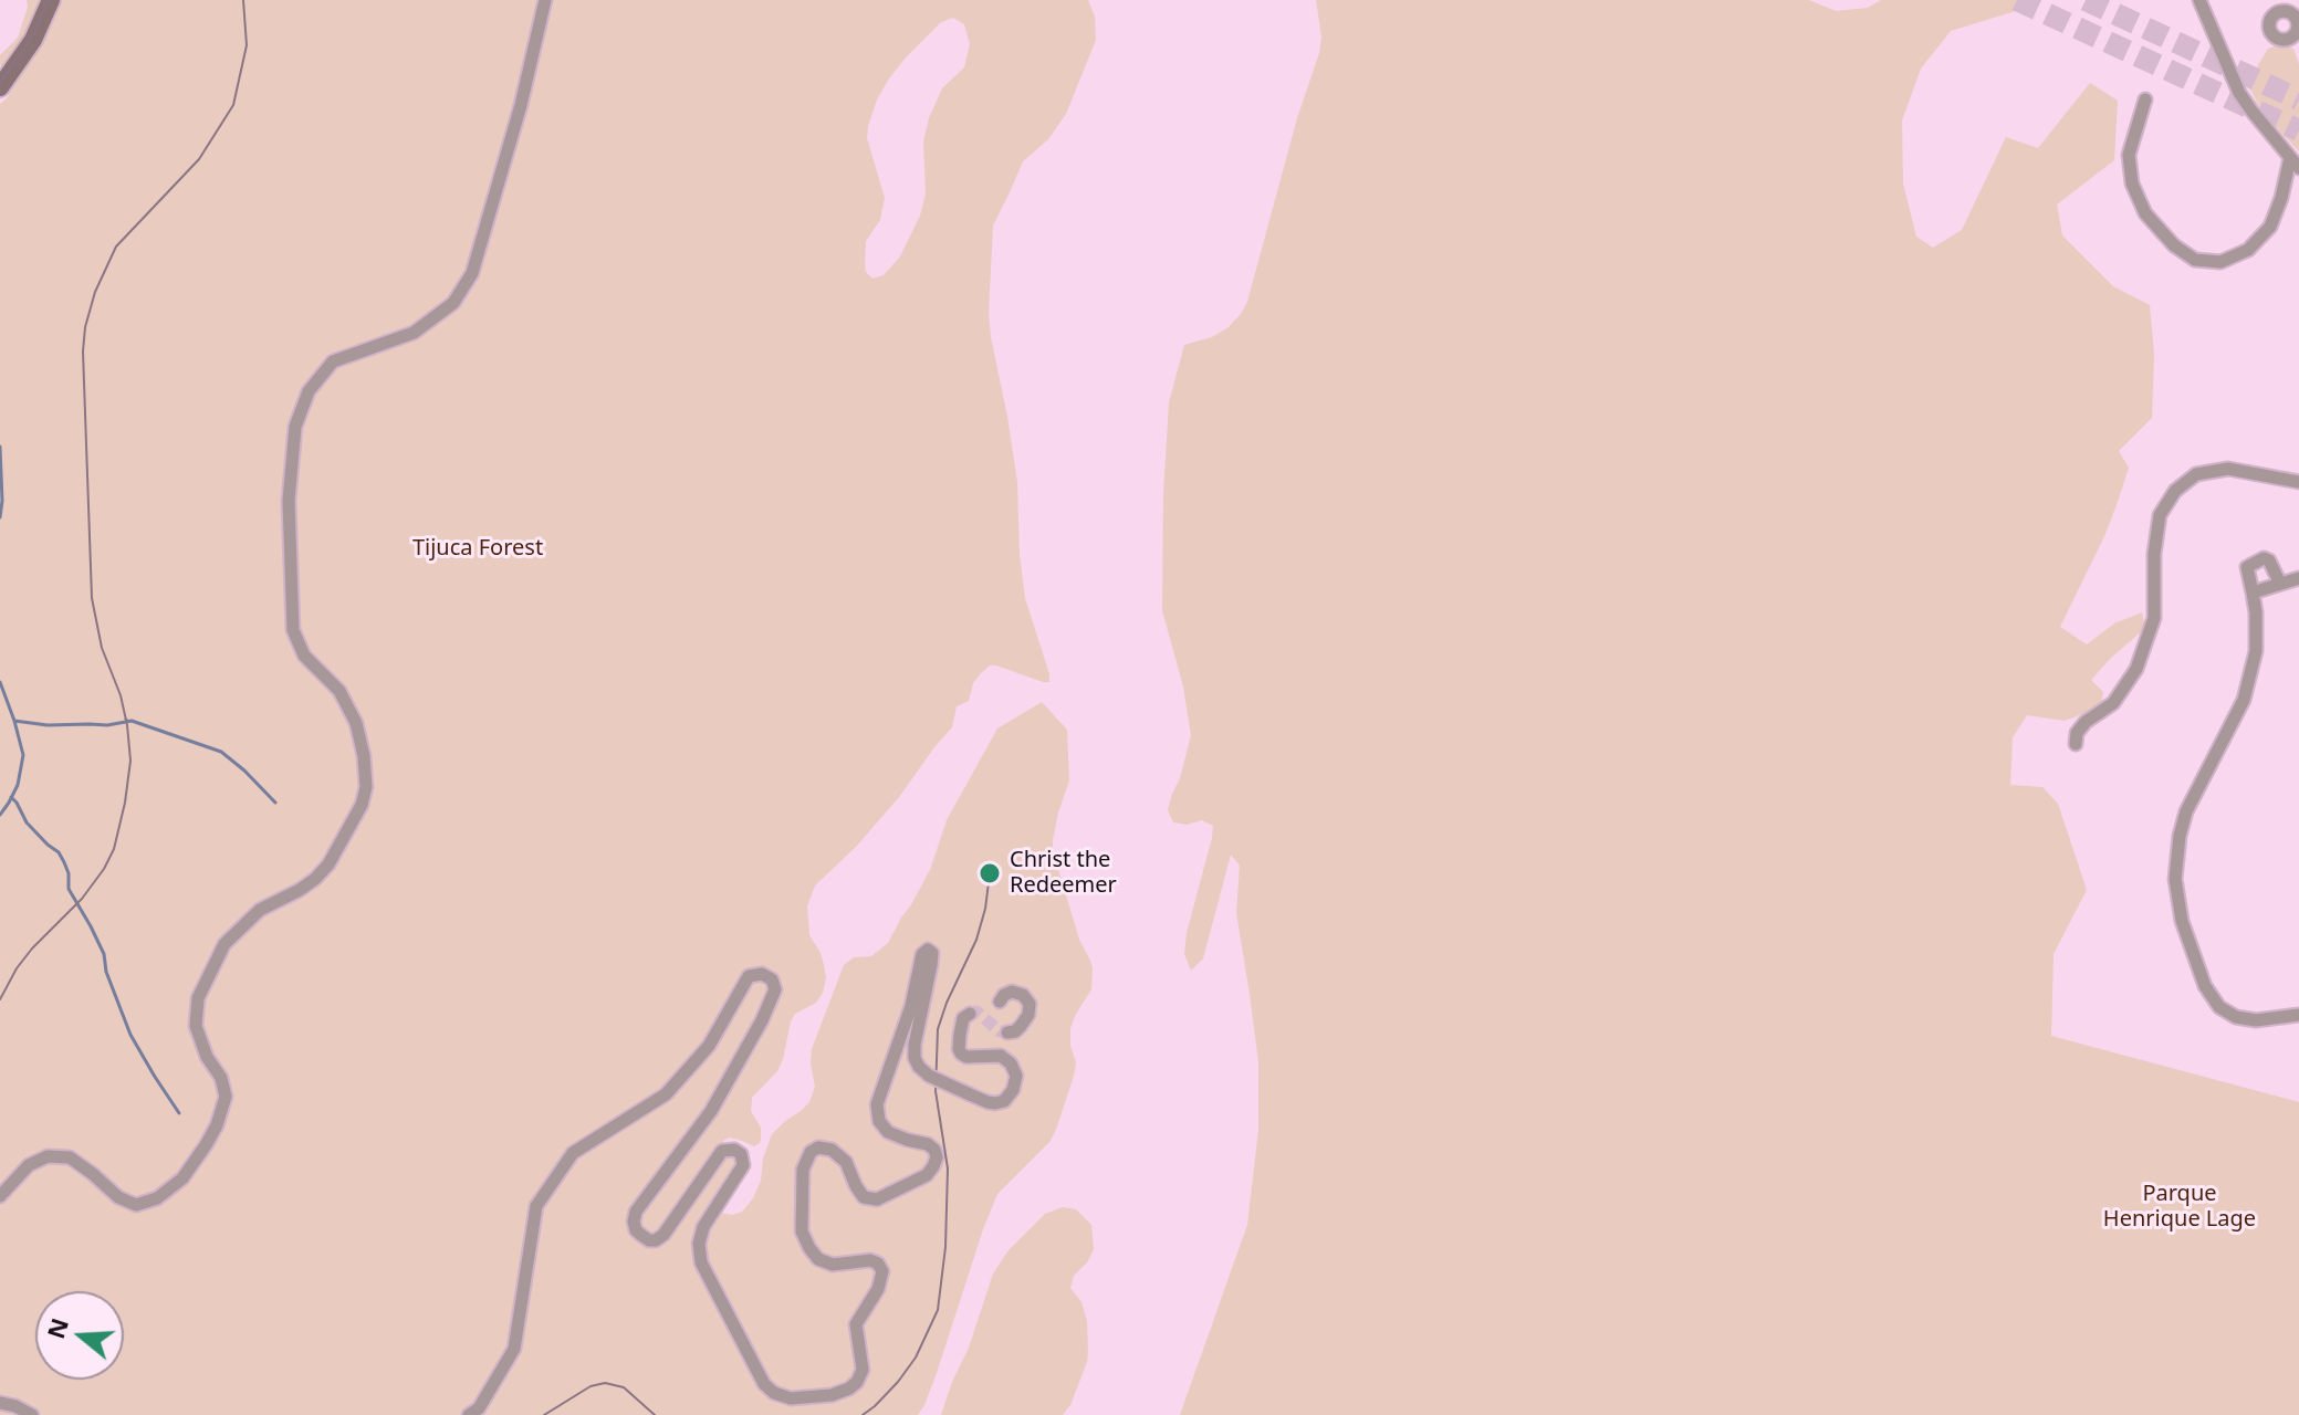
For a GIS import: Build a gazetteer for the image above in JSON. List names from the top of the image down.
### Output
{
  "parks": ["Tijuca Forest", "Parque Henrique Lage"],
  "places": ["Christ the Redeemer"],
  "north": "left"
}
